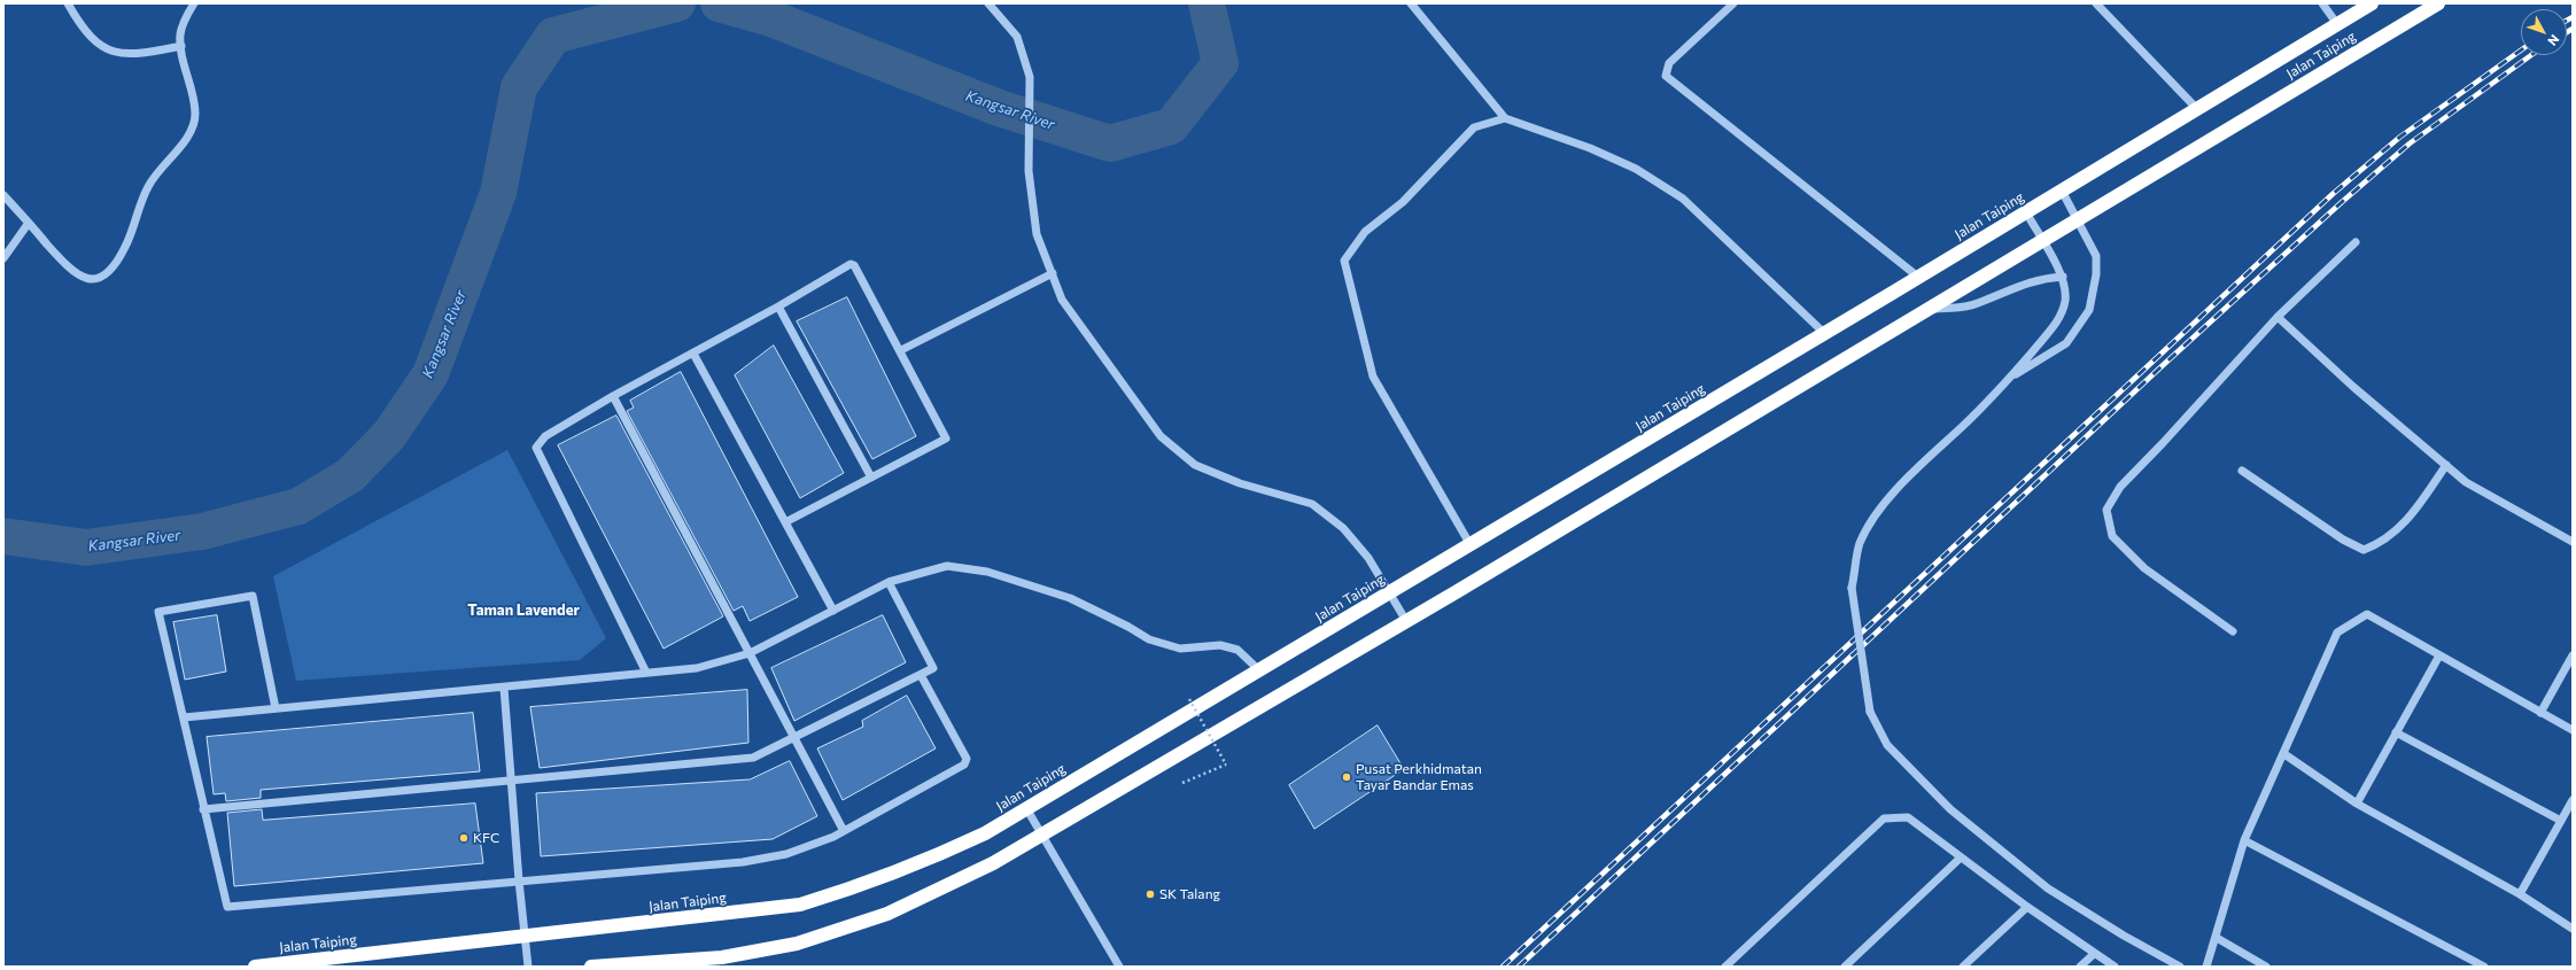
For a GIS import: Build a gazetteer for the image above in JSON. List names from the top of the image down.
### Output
{
  "streets": {
    "highway": ["Jalan Taiping"]
  },
  "districts": ["Taman Lavender"],
  "water": ["Kangsar River"],
  "places": ["Pusat Perkhidmatan Tayar Bandar Emas", "KFC", "SK Talang"],
  "north": "bottom right"
}
